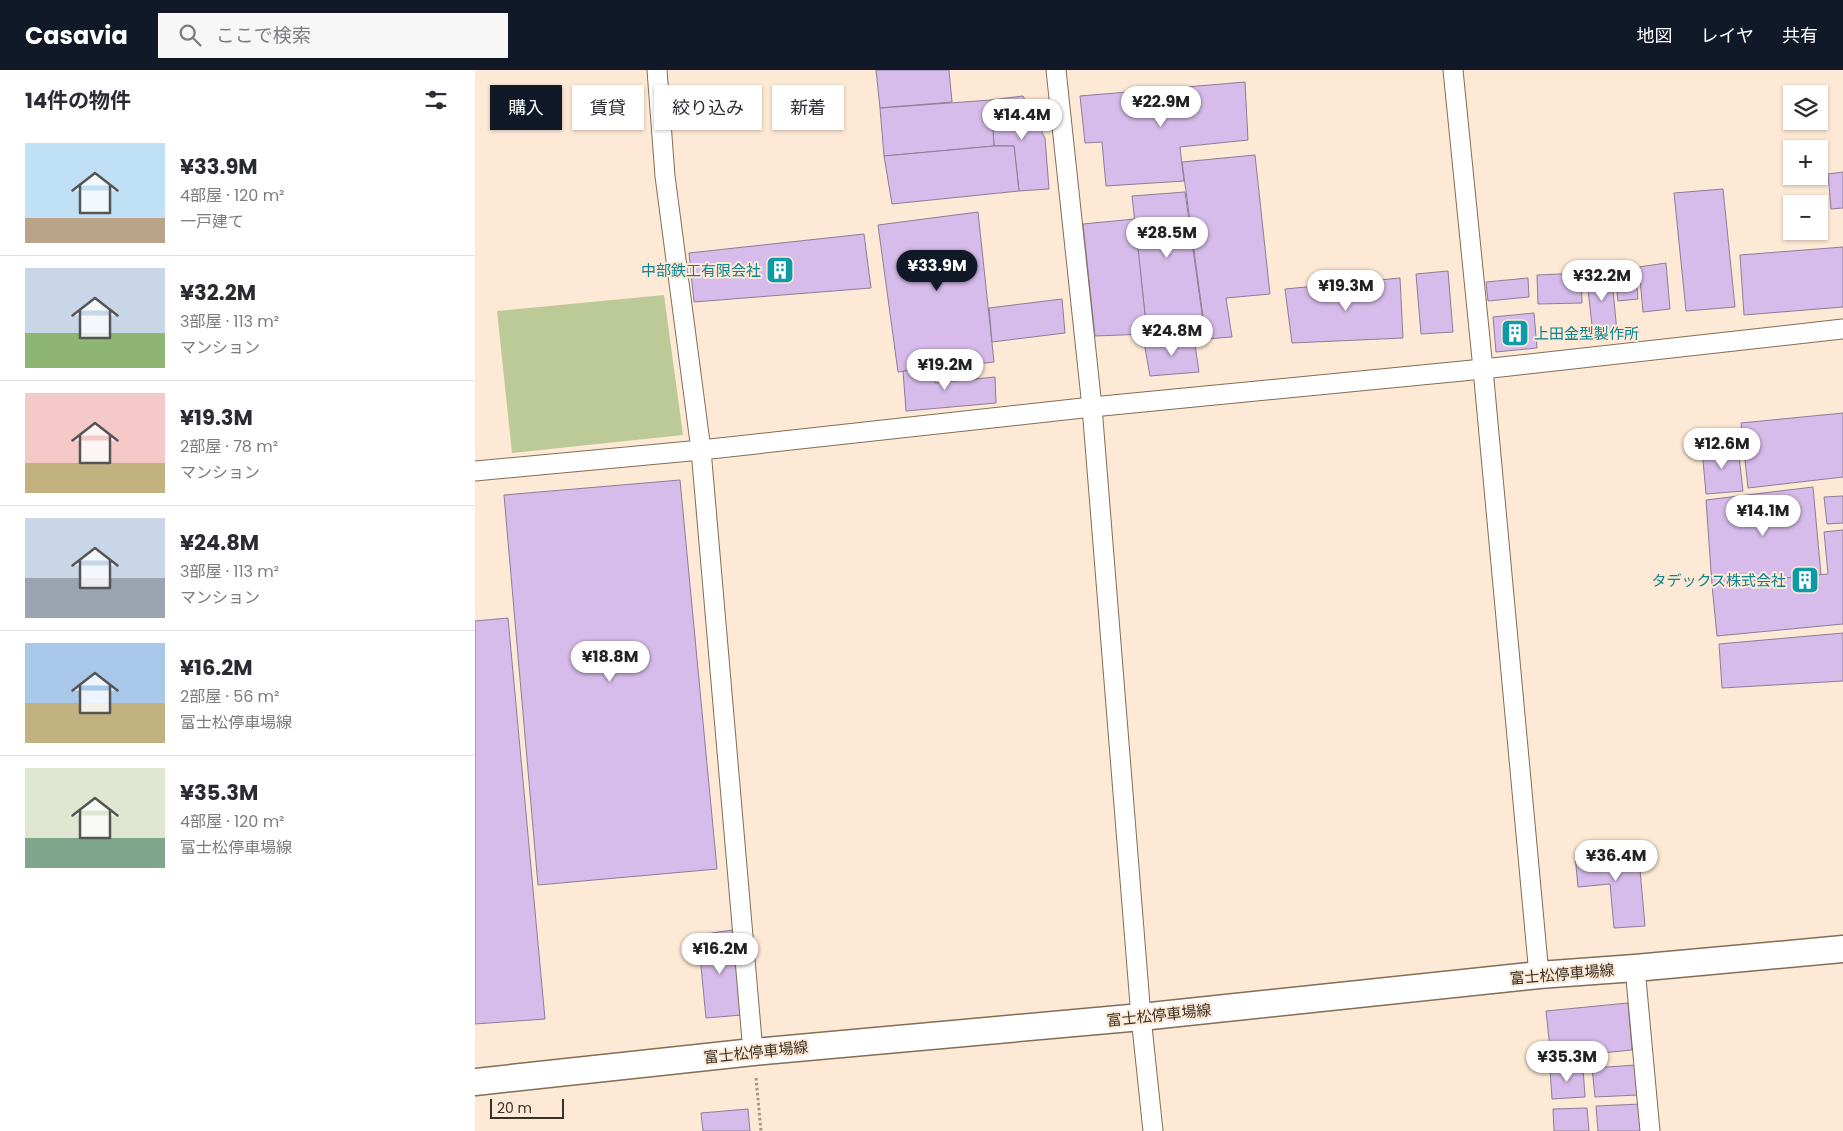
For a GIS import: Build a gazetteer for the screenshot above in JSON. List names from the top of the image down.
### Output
{
  "streets": {
    "main road": ["富士松停車場線"]
  },
  "places": {
    "building": ["中部鉄工有限会社", "上田金型製作所", "タデックス株式会社"]
  },
  "scale_bar": "20 m",
  "page": {
    "header": "Casavia",
    "search": "ここで検索",
    "nav": ["地図", "レイヤ", "共有"],
    "heading": "14件の物件",
    "map_buttons": ["+", "−"],
    "chip": [
      "購入",
      "賃貸",
      "絞り込み",
      "新着"
    ],
    "price": [
      "¥22.9M",
      "¥14.4M",
      "¥28.5M",
      "¥33.9M",
      "¥32.2M",
      "¥19.3M",
      "¥24.8M",
      "¥19.2M",
      "¥12.6M",
      "¥14.1M",
      "¥18.8M",
      "¥36.4M",
      "¥16.2M",
      "¥35.3M"
    ],
    "list": [
      {
        "name": "¥33.9M",
        "note": "4部屋 · 120 m² · 一戸建て"
      },
      {
        "name": "¥32.2M",
        "note": "3部屋 · 113 m² · マンション"
      },
      {
        "name": "¥19.3M",
        "note": "2部屋 · 78 m² · マンション"
      },
      {
        "name": "¥24.8M",
        "note": "3部屋 · 113 m² · マンション"
      },
      {
        "name": "¥16.2M",
        "note": "2部屋 · 56 m² · 富士松停車場線"
      },
      {
        "name": "¥35.3M",
        "note": "4部屋 · 120 m² · 富士松停車場線"
      }
    ],
    "scale": "20 m"
  }
}
